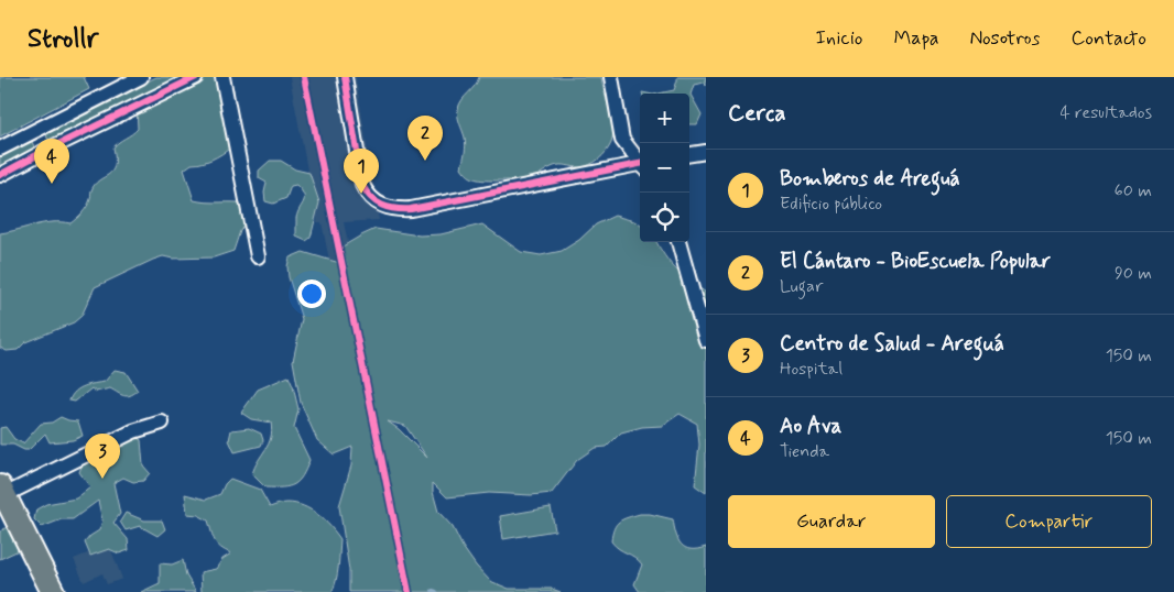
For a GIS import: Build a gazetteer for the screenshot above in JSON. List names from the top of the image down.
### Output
{
  "page": {
    "header": "Strollr",
    "nav": [
      "Inicio",
      "Mapa",
      "Nosotros",
      "Contacto"
    ],
    "heading": ["Cerca", "4 resultados"],
    "map_buttons": ["+", "−"],
    "pins": [
      "2",
      "4",
      "1",
      "3"
    ],
    "list": [
      {
        "mark": "1",
        "name": "Bomberos de Areguá",
        "note": "Edificio público",
        "value": "60 m"
      },
      {
        "mark": "2",
        "name": "El Cántaro - BioEscuela Popular",
        "note": "Lugar",
        "value": "90 m"
      },
      {
        "mark": "3",
        "name": "Centro de Salud - Areguá",
        "note": "Hospital",
        "value": "150 m"
      },
      {
        "mark": "4",
        "name": "Ao Ava",
        "note": "Tienda",
        "value": "150 m"
      }
    ],
    "buttons": ["Guardar", "Compartir"]
  }
}
